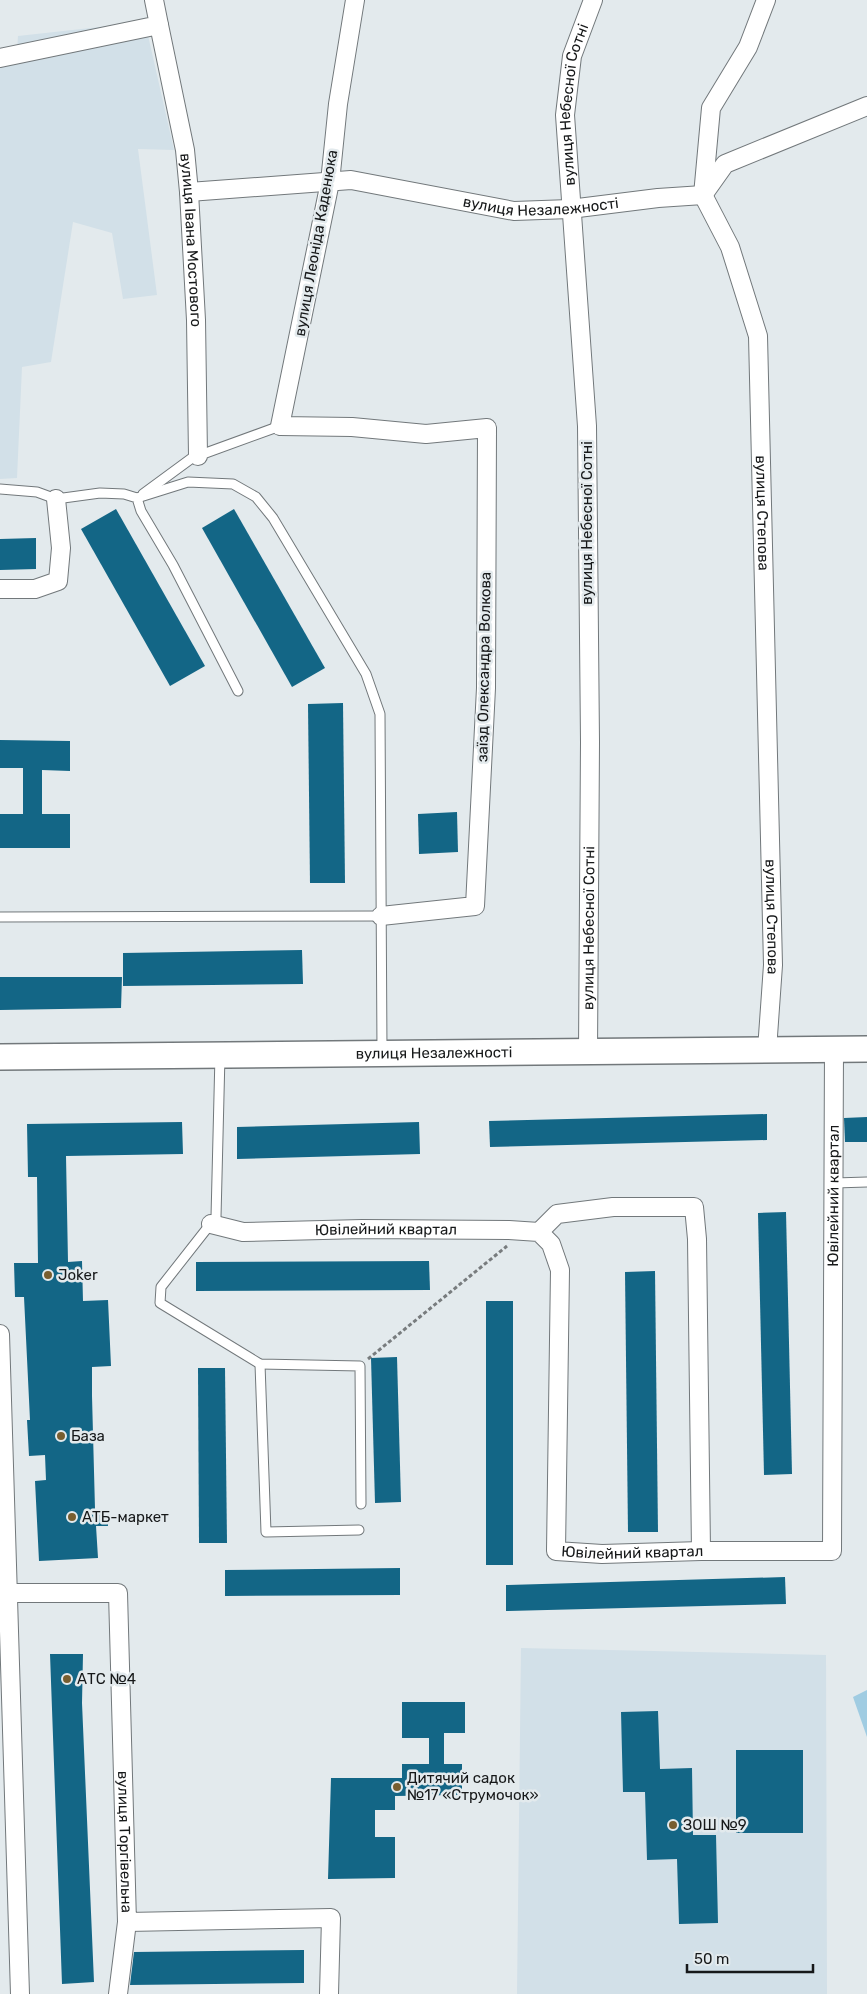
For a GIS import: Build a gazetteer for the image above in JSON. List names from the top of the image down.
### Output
{
  "streets": {
    "main road": ["вулиця Незалежності"],
    "street": [
      "вулиця Небесної Сотні",
      "вулиця Івана Мостового",
      "вулиця Леоніда Каденюка",
      "вулиця Степова",
      "заїзд Олександра Волкова",
      "Ювілейний квартал",
      "вулиця Торгівельна"
    ]
  },
  "crossings": [
    ["вулиця Небесної Сотні", "вулиця Незалежності"],
    ["вулиця Незалежності", "вулиця Івана Мостового"],
    ["вулиця Незалежності", "вулиця Леоніда Каденюка"],
    ["вулиця Незалежності", "вулиця Степова"],
    ["вулиця Незалежності", "Ювілейний квартал"],
    ["вулиця Леоніда Каденюка", "заїзд Олександра Волкова"]
  ],
  "places": [
    "Joker",
    "База",
    "АТБ-маркет",
    "АТС №4",
    "Дитячий садок №17 «Струмочок»",
    "ЗОШ №9"
  ],
  "scale_bar": "50 m"
}
